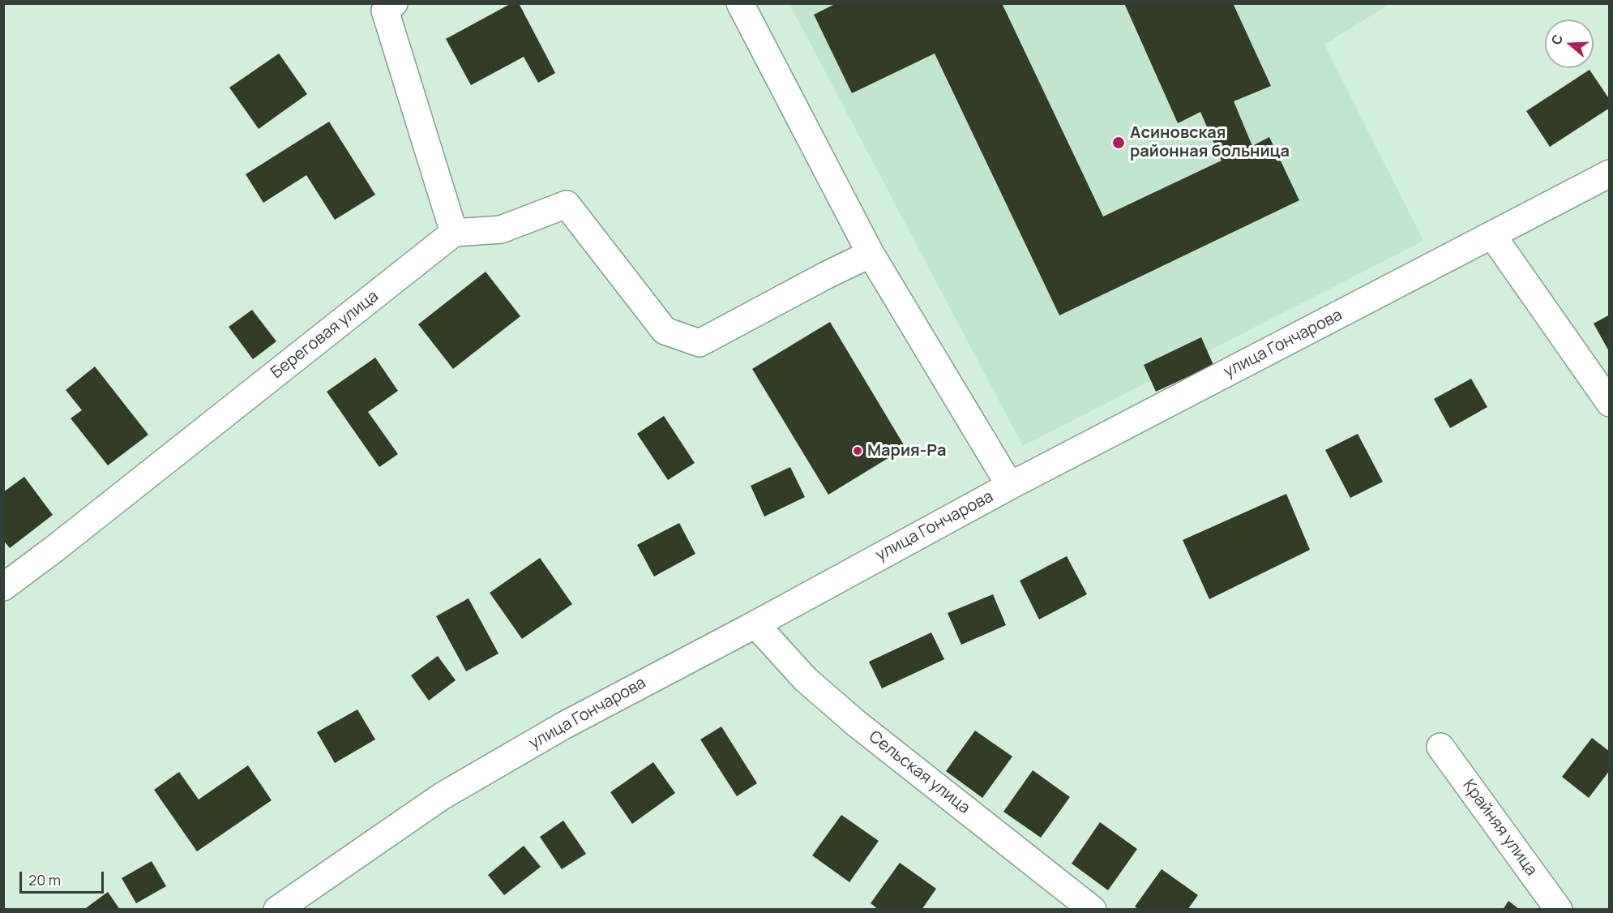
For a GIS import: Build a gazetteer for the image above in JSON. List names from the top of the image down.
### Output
{
  "streets": {
    "street": [
      "Береговая улица",
      "улица Гончарова",
      "Сельская улица",
      "Крайняя улица"
    ]
  },
  "crossings": [
    ["улица Гончарова", "Сельская улица"]
  ],
  "places": ["Асиновская районная больница", "Мария-Ра"],
  "scale_bar": "20 m",
  "north": "left"
}
